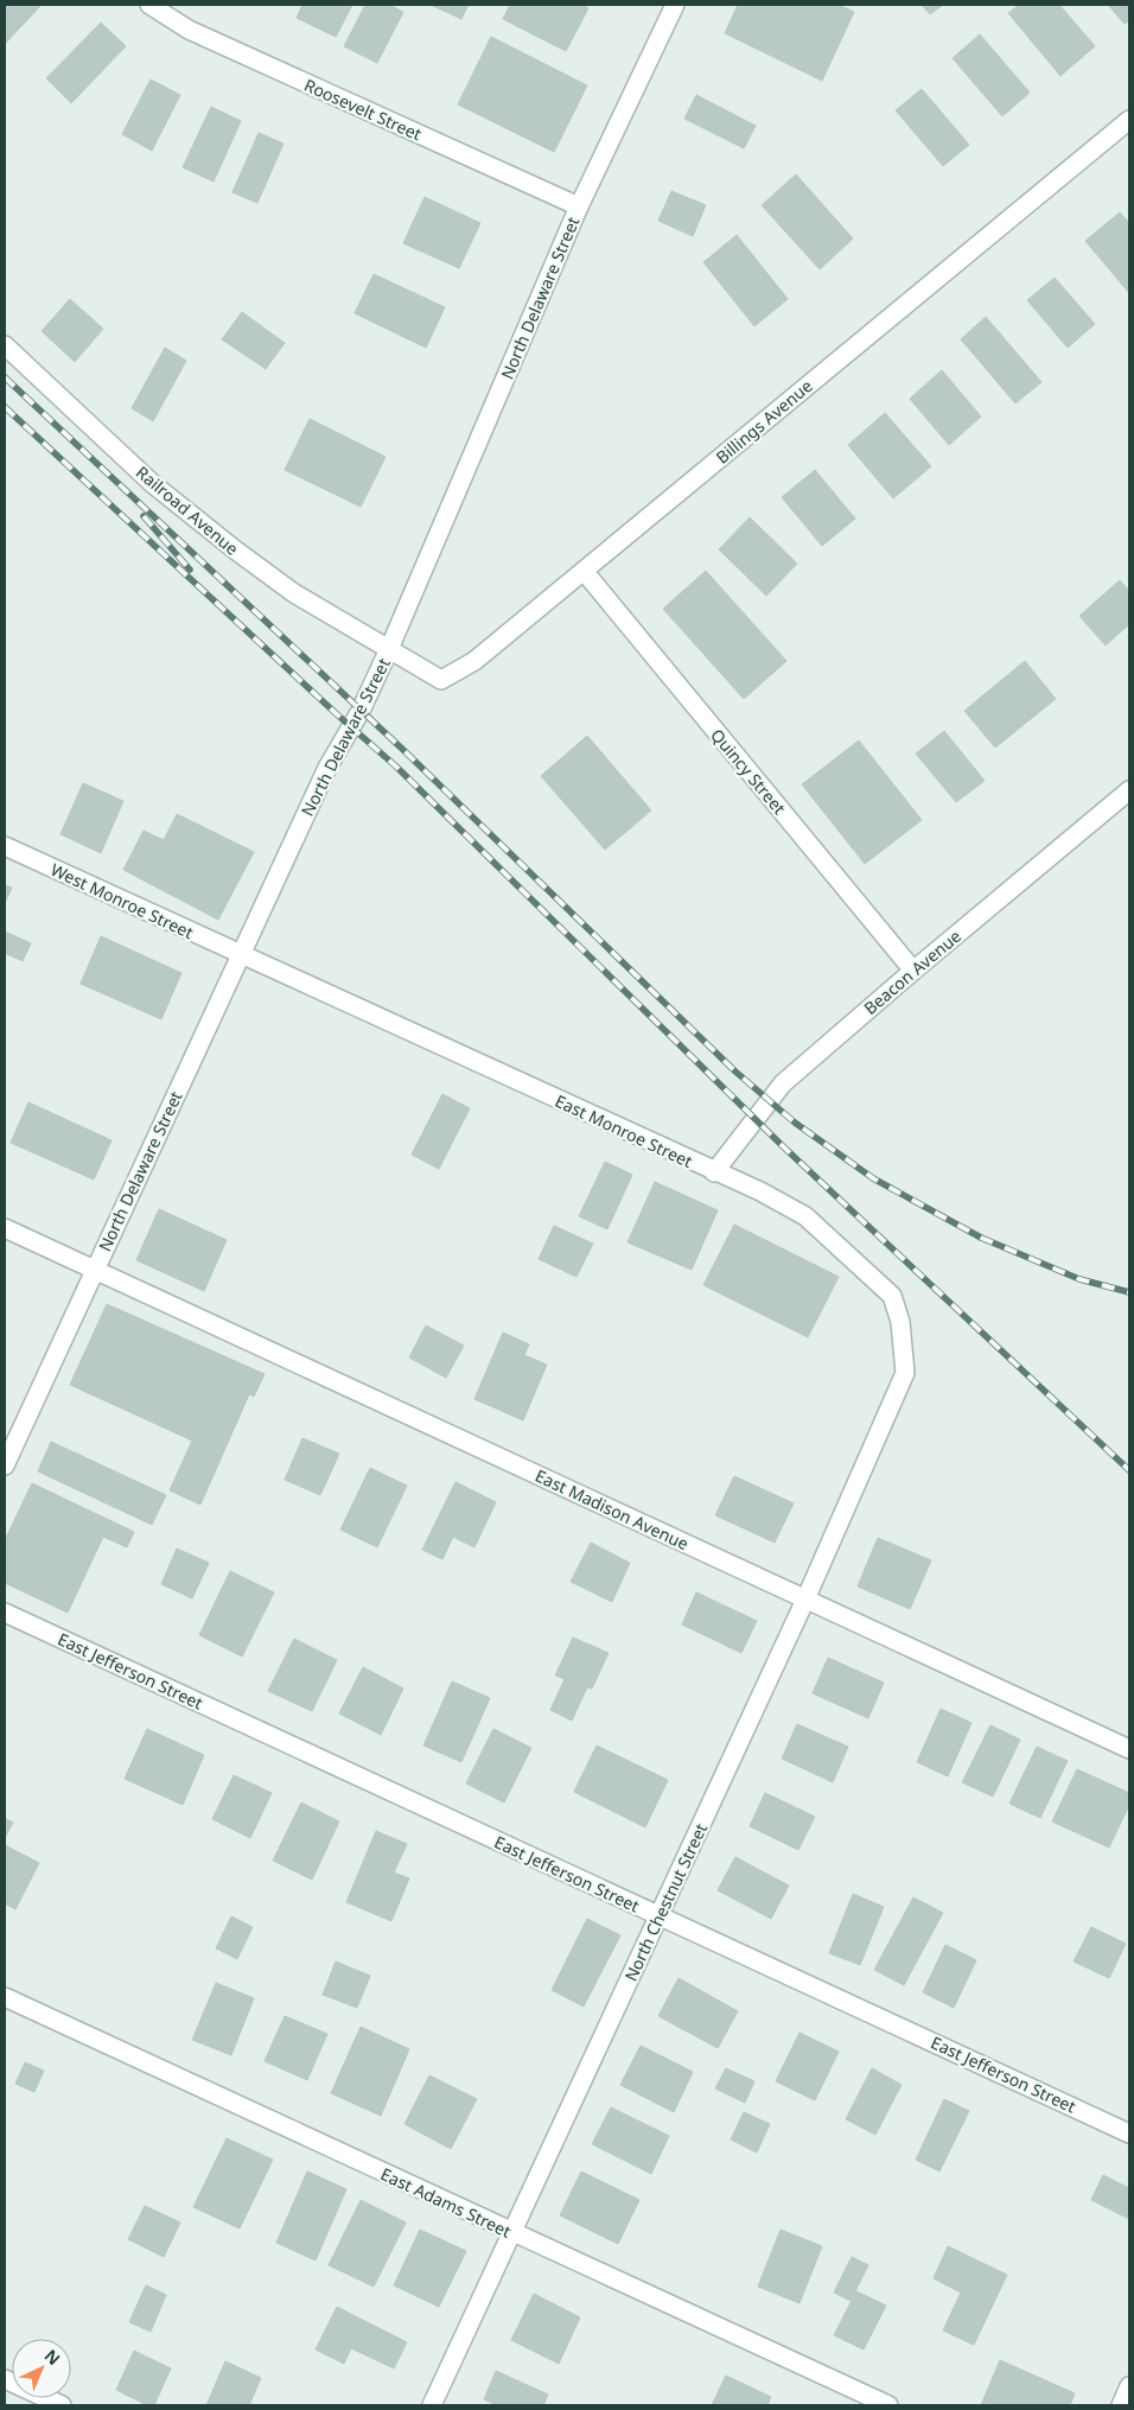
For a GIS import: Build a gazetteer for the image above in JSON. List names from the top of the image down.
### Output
{
  "streets": {
    "street": [
      "Roosevelt Street",
      "North Delaware Street",
      "Billings Avenue",
      "Railroad Avenue",
      "Quincy Street",
      "West Monroe Street",
      "Beacon Avenue",
      "East Monroe Street",
      "East Madison Avenue",
      "East Jefferson Street",
      "North Chestnut Street",
      "East Adams Street"
    ]
  },
  "crossings": [
    ["Roosevelt Street", "North Delaware Street"],
    ["North Delaware Street", "Billings Avenue"],
    ["North Delaware Street", "Railroad Avenue"],
    ["North Delaware Street", "West Monroe Street"],
    ["North Delaware Street", "East Monroe Street"],
    ["North Delaware Street", "East Madison Avenue"],
    ["Billings Avenue", "Railroad Avenue"],
    ["Billings Avenue", "Quincy Street"],
    ["Quincy Street", "Beacon Avenue"],
    ["West Monroe Street", "East Monroe Street"],
    ["Beacon Avenue", "East Monroe Street"],
    ["East Monroe Street", "North Chestnut Street"],
    ["East Madison Avenue", "North Chestnut Street"],
    ["East Jefferson Street", "North Chestnut Street"],
    ["North Chestnut Street", "East Adams Street"]
  ],
  "north": "top right"
}
